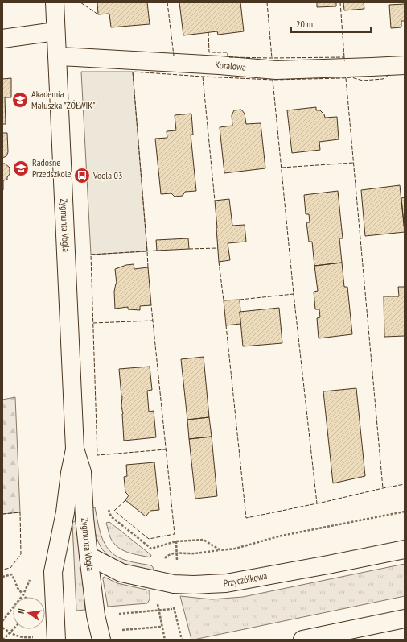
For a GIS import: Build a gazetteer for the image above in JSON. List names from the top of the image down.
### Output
{
  "streets": {
    "street": ["Koralowa", "Zygmunta Vogla", "Przyczółkowa"]
  },
  "crossings": [
    ["Koralowa", "Zygmunta Vogla"],
    ["Zygmunta Vogla", "Przyczółkowa"]
  ],
  "places": {
    "school or university": ["Akademia Maluszka \"ŻÓŁWIK\"", "Radosne Przedszkole"],
    "bus stop": ["Vogla 03"]
  },
  "scale_bar": "20 m",
  "north": "left"
}
